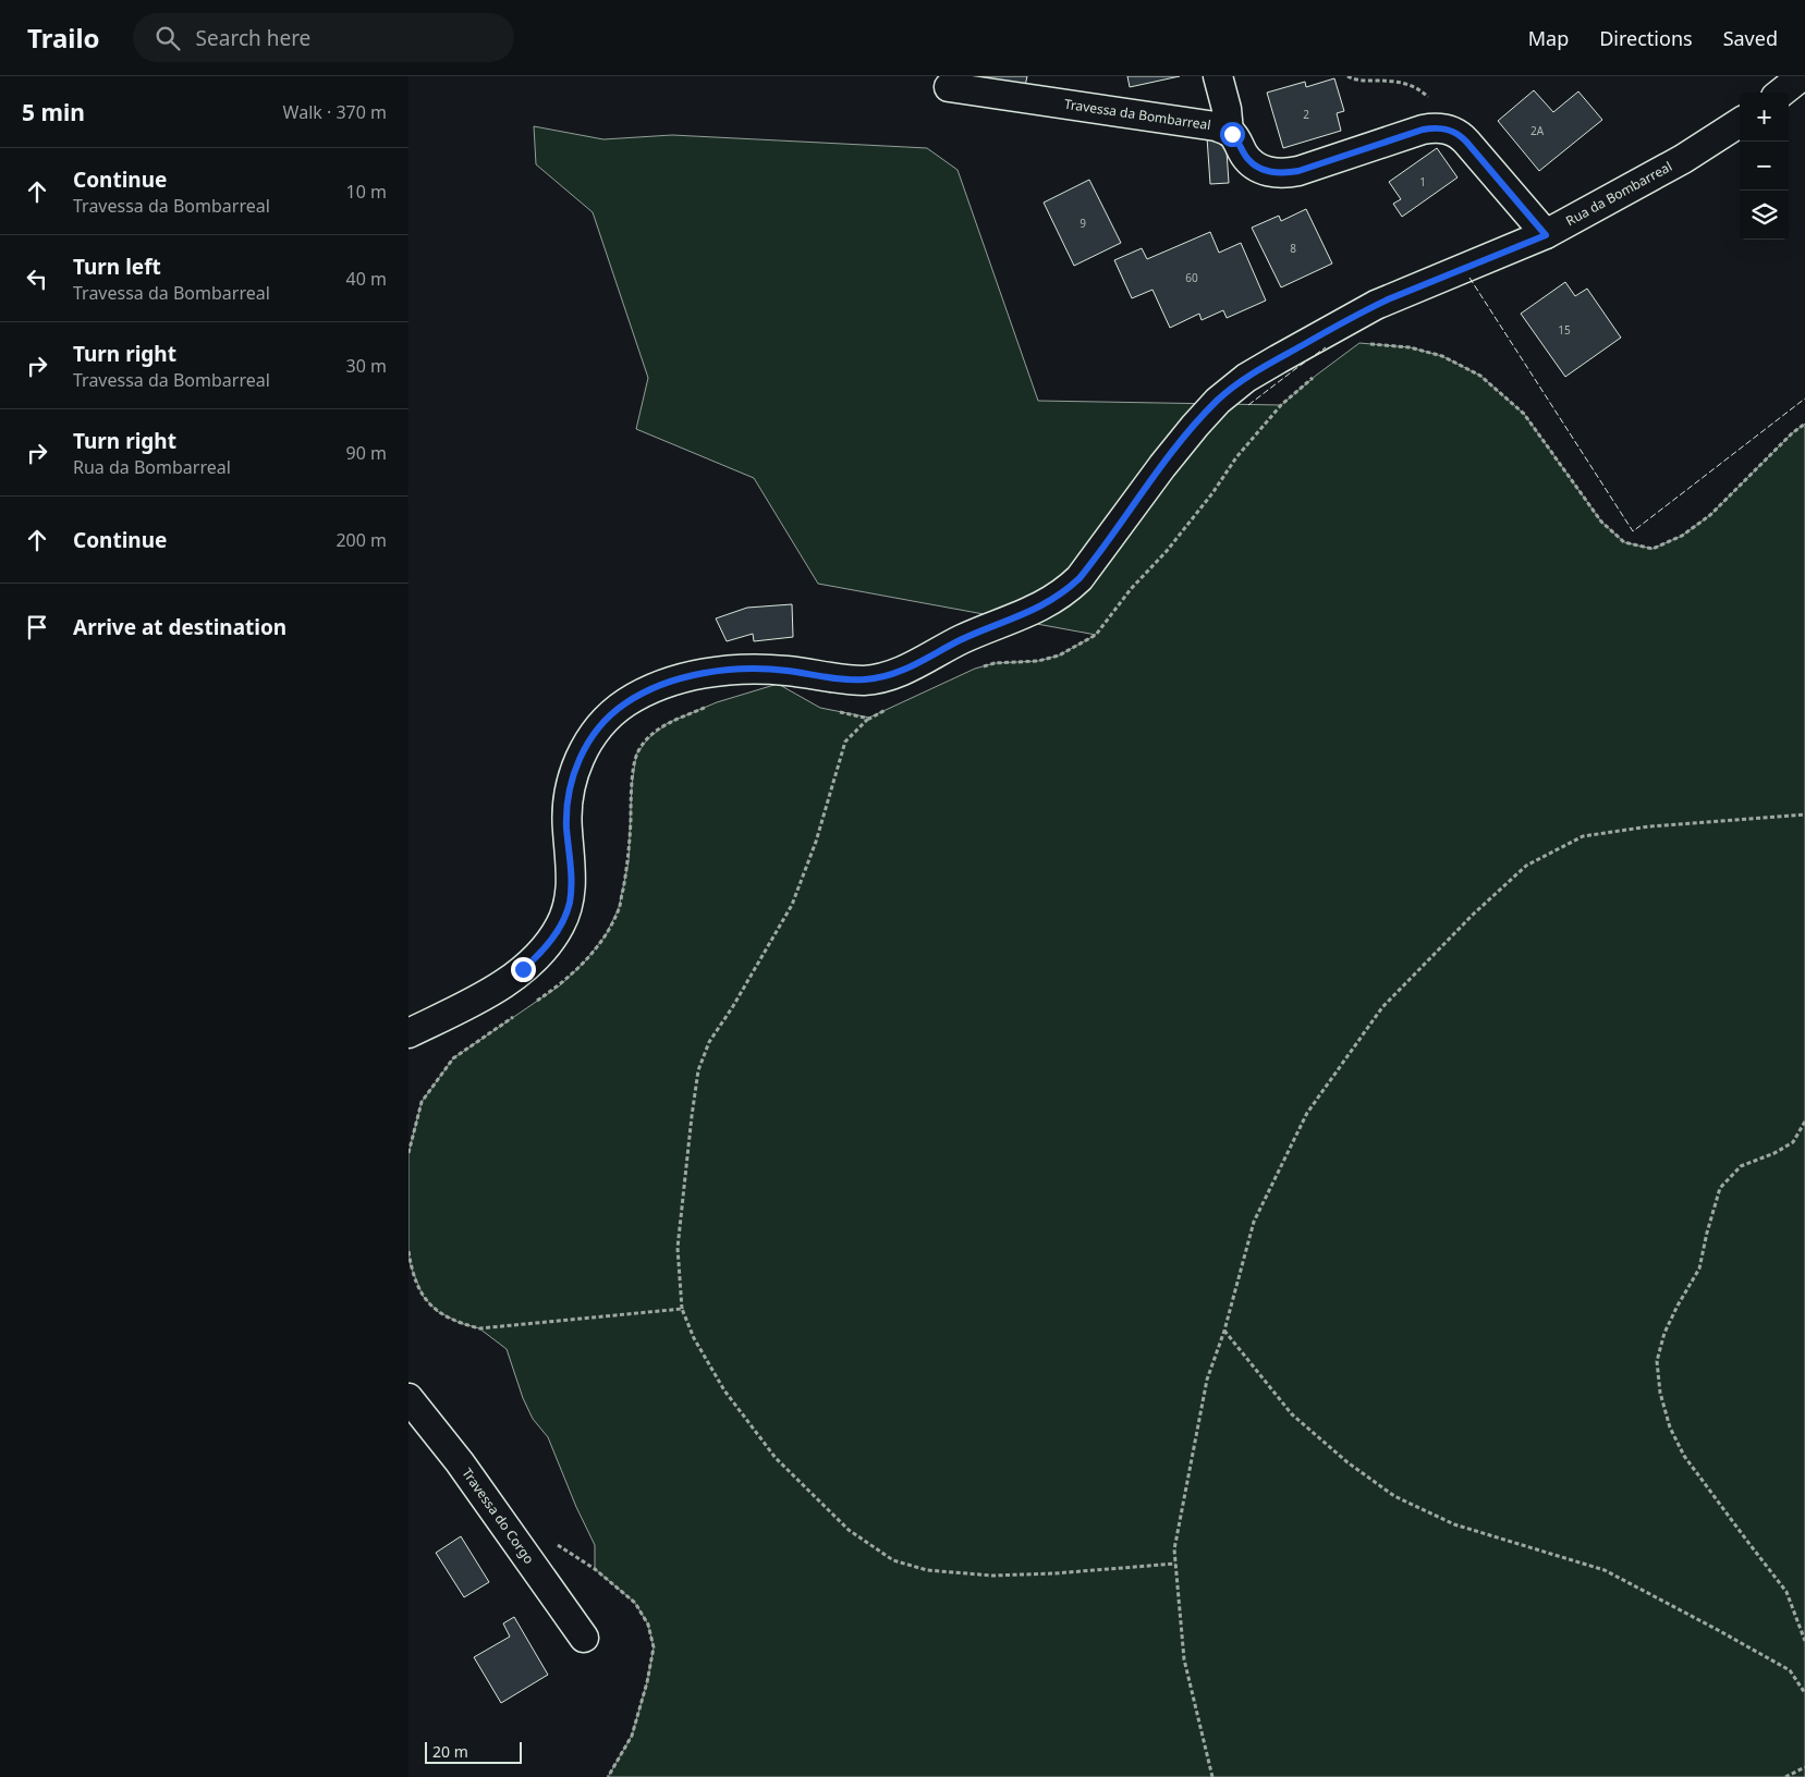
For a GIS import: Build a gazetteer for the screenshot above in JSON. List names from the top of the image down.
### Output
{
  "streets": {
    "street": ["Travessa da Bombarreal", "Rua da Bombarreal", "Travessa do Corgo"]
  },
  "house_numbers": [
    "2",
    "2A",
    "1",
    "9",
    "8",
    "60",
    "15"
  ],
  "scale_bar": "20 m",
  "page": {
    "header": "Trailo",
    "search": "Search here",
    "nav": ["Map", "Directions", "Saved"],
    "heading": ["5 min", "Walk · 370 m"],
    "map_buttons": ["+", "−"],
    "list": [
      ["Continue", "Travessa da Bombarreal", "10 m"],
      ["Turn left", "Travessa da Bombarreal", "40 m"],
      ["Turn right", "Travessa da Bombarreal", "30 m"],
      ["Turn right", "Rua da Bombarreal", "90 m"],
      ["Continue", "200 m"],
      "Arrive at destination"
    ],
    "scale": "20 m"
  }
}
